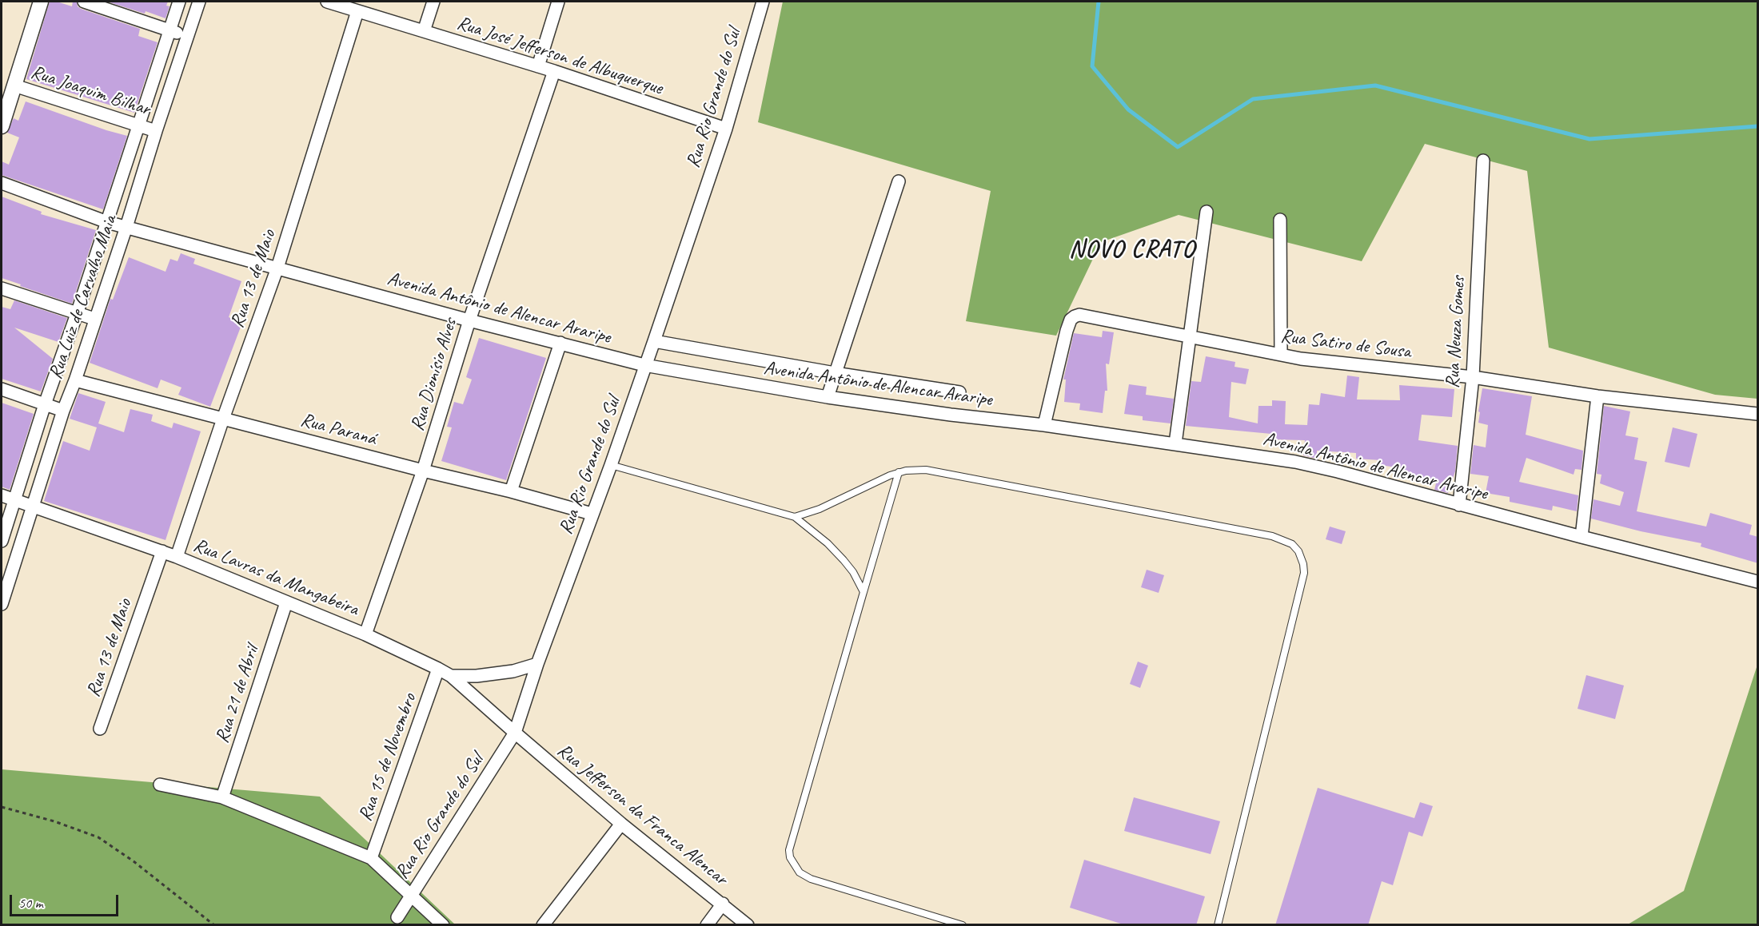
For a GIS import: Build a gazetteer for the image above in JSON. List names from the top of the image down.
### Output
{
  "streets": {
    "street": [
      "Rua José Jefferson de Albuquerque",
      "Rua Joaquim Bilhar",
      "Rua Rio Grande do Sul",
      "Rua 13 de Maio",
      "Rua Luiz de Carvalho Maia",
      "Avenida Antônio de Alencar Araripe",
      "Rua Neuza Gomes",
      "Rua Satiro de Sousa",
      "Rua Dionísio Alves",
      "Rua Paraná",
      "Rua Lavras da Mangabeira",
      "Rua 21 de Abril",
      "Rua 15 de Novembro",
      "Rua Jefferson da Franca Alencar"
    ]
  },
  "crossings": [
    ["Rua José Jefferson de Albuquerque", "Rua Rio Grande do Sul"],
    ["Rua José Jefferson de Albuquerque", "Rua 13 de Maio"],
    ["Rua José Jefferson de Albuquerque", "Rua Dionísio Alves"],
    ["Rua Joaquim Bilhar", "Rua Luiz de Carvalho Maia"],
    ["Rua Rio Grande do Sul", "Avenida Antônio de Alencar Araripe"],
    ["Rua Rio Grande do Sul", "Rua Paraná"],
    ["Rua Rio Grande do Sul", "Rua Lavras da Mangabeira"],
    ["Rua Rio Grande do Sul", "Rua Jefferson da Franca Alencar"],
    ["Rua 13 de Maio", "Avenida Antônio de Alencar Araripe"],
    ["Rua 13 de Maio", "Rua Paraná"],
    ["Rua 13 de Maio", "Rua Lavras da Mangabeira"],
    ["Rua Luiz de Carvalho Maia", "Avenida Antônio de Alencar Araripe"],
    ["Rua Luiz de Carvalho Maia", "Rua Paraná"],
    ["Rua Luiz de Carvalho Maia", "Rua Lavras da Mangabeira"],
    ["Avenida Antônio de Alencar Araripe", "Rua Neuza Gomes"],
    ["Avenida Antônio de Alencar Araripe", "Rua Satiro de Sousa"],
    ["Avenida Antônio de Alencar Araripe", "Rua Dionísio Alves"],
    ["Rua Neuza Gomes", "Rua Satiro de Sousa"],
    ["Rua Dionísio Alves", "Rua Paraná"],
    ["Rua Dionísio Alves", "Rua Lavras da Mangabeira"],
    ["Rua Lavras da Mangabeira", "Rua 21 de Abril"],
    ["Rua Lavras da Mangabeira", "Rua 15 de Novembro"],
    ["Rua Lavras da Mangabeira", "Rua Jefferson da Franca Alencar"]
  ],
  "districts": ["NOVO CRATO"],
  "scale_bar": "50 m"
}
